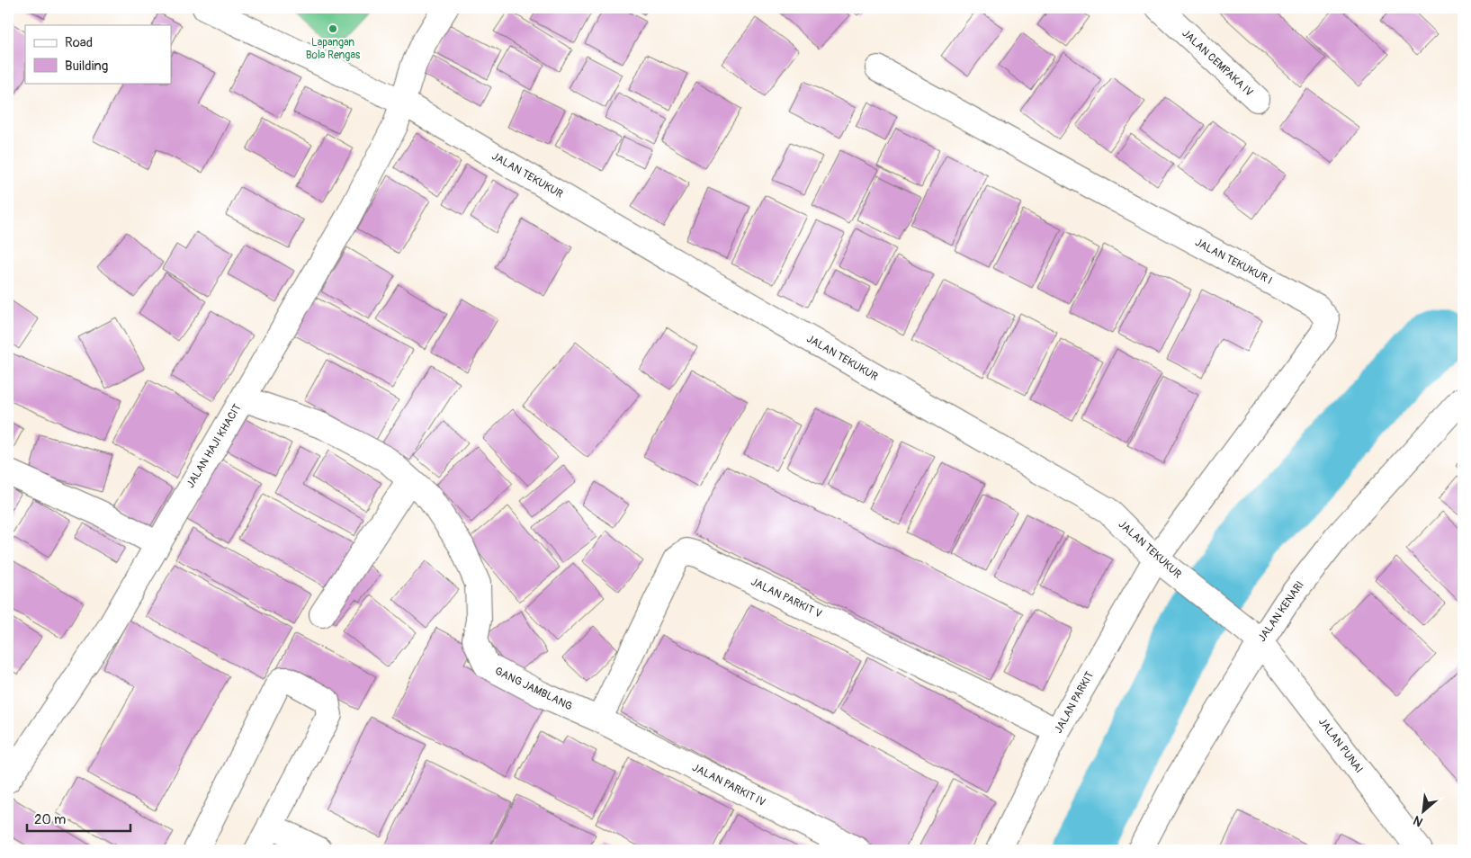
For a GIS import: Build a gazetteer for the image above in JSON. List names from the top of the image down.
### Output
{
  "streets": {
    "street": [
      "JALAN CEMPAKA IV",
      "JALAN TEKUKUR",
      "JALAN TEKUKUR I",
      "JALAN HAJI KHACIT",
      "JALAN PARKIT V",
      "JALAN KENARI",
      "GANG JAMBLANG",
      "JALAN PARKIT",
      "JALAN PUNAI",
      "JALAN PARKIT IV"
    ]
  },
  "crossings": [
    ["JALAN TEKUKUR", "JALAN TEKUKUR I"],
    ["JALAN TEKUKUR", "JALAN HAJI KHACIT"],
    ["JALAN TEKUKUR", "JALAN KENARI"],
    ["JALAN TEKUKUR", "JALAN PARKIT"],
    ["JALAN TEKUKUR", "JALAN PUNAI"],
    ["JALAN TEKUKUR I", "JALAN PARKIT"],
    ["JALAN HAJI KHACIT", "GANG JAMBLANG"],
    ["JALAN PARKIT V", "GANG JAMBLANG"],
    ["JALAN PARKIT V", "JALAN PARKIT"],
    ["JALAN PARKIT V", "JALAN PARKIT IV"],
    ["JALAN KENARI", "JALAN PUNAI"],
    ["GANG JAMBLANG", "JALAN PARKIT IV"]
  ],
  "places": ["Lapangan Bola Rengas"],
  "legend": ["Road", "Building"],
  "scale_bar": "20 m",
  "north": "bottom left"
}
